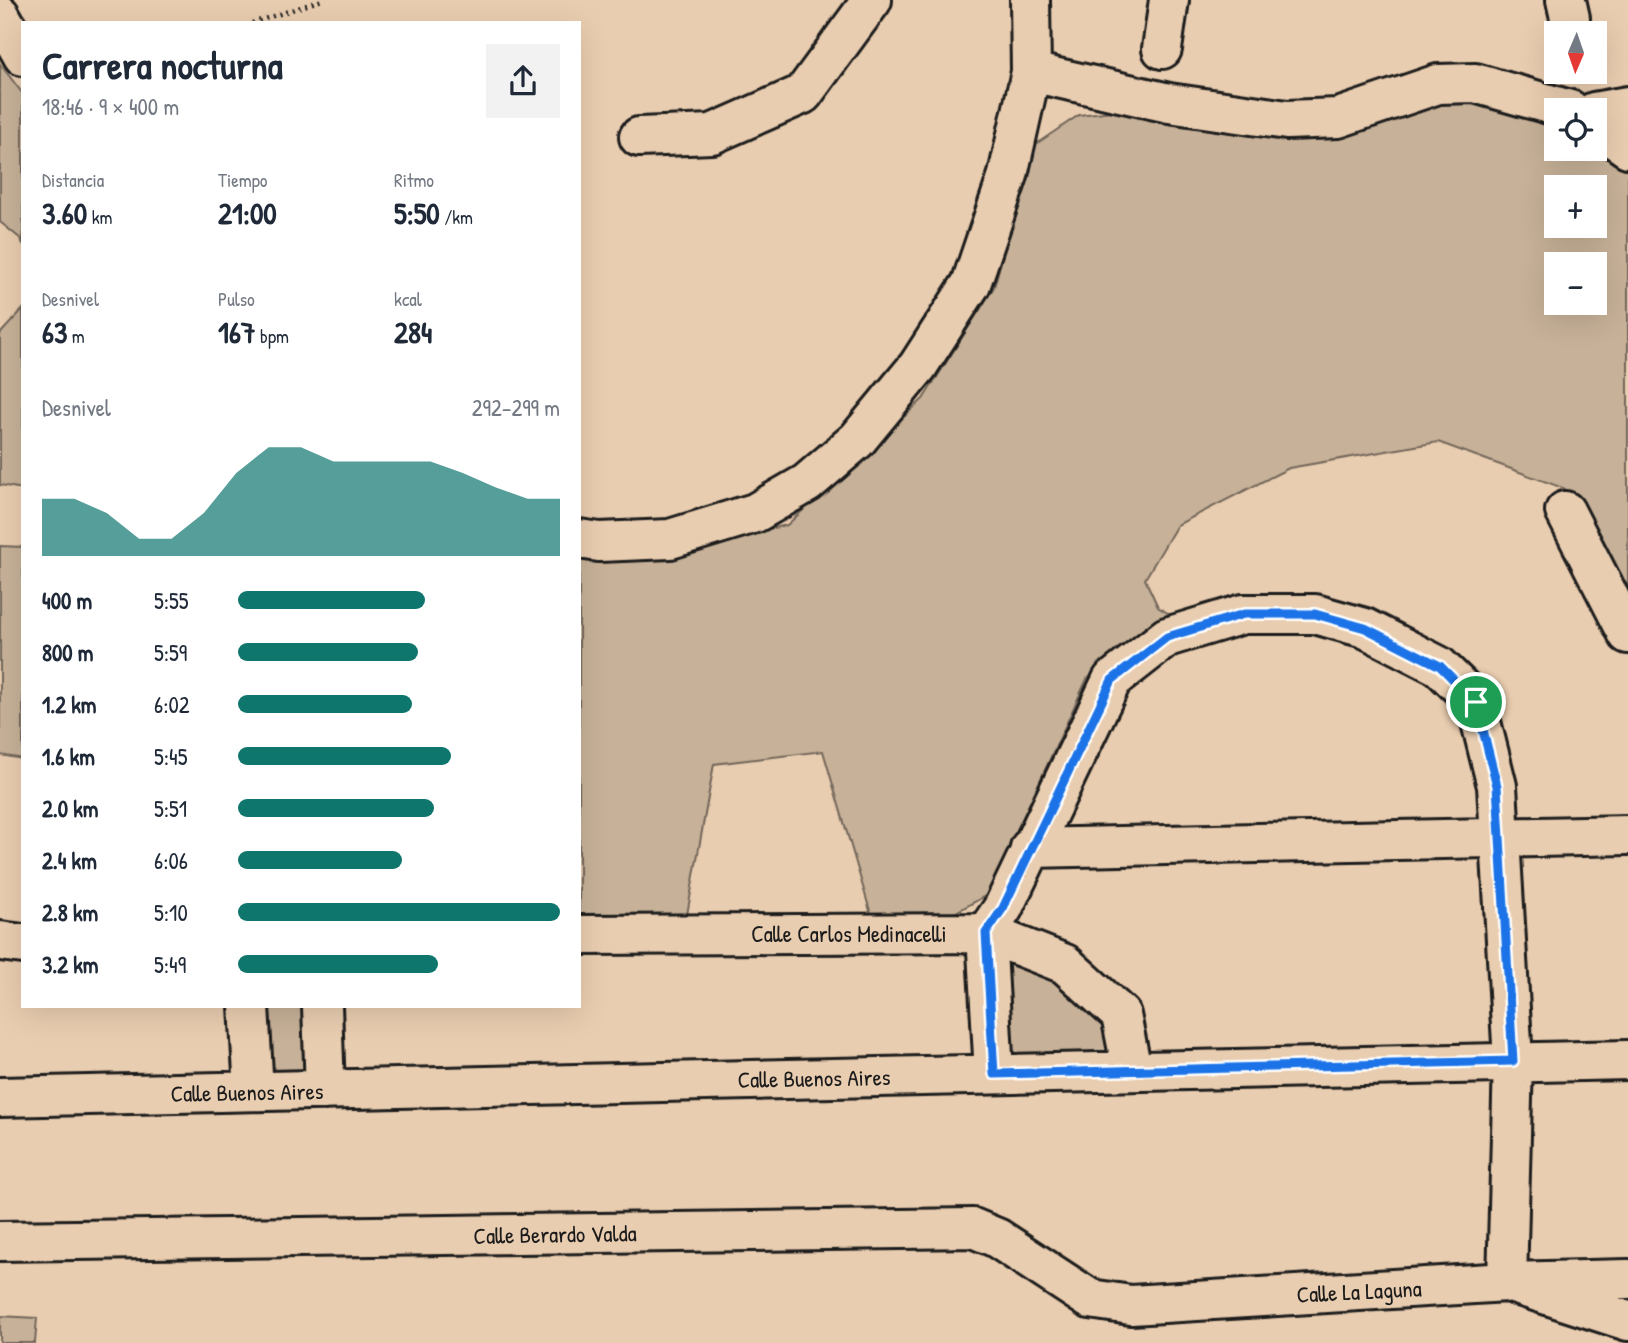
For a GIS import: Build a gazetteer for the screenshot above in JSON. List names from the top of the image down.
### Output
{
  "streets": {
    "street": [
      "Calle Carlos Medinacelli",
      "Calle Buenos Aires",
      "Calle Berardo Valda",
      "Calle La Laguna"
    ]
  },
  "crossings": [
    ["Calle Carlos Medinacelli", "Calle Buenos Aires"],
    ["Calle Berardo Valda", "Calle La Laguna"]
  ],
  "north": "bottom",
  "page": {
    "map_buttons": ["+", "−"],
    "heading": ["Carrera nocturna", "18:46 · 9 × 400 m"],
    "stats": [
      ["Distancia", "3.60 km"],
      ["Tiempo", "21:00"],
      ["Ritmo", "5:50 /km"],
      ["Desnivel", "63 m"],
      ["Pulso", "167 bpm"],
      ["kcal", "284"]
    ],
    "chart": ["Desnivel", "292–299 m"],
    "list": [
      {
        "name": "400 m",
        "note": "5:55"
      },
      {
        "name": "800 m",
        "note": "5:59"
      },
      {
        "name": "1.2 km",
        "note": "6:02"
      },
      {
        "name": "1.6 km",
        "note": "5:45"
      },
      {
        "name": "2.0 km",
        "note": "5:51"
      },
      {
        "name": "2.4 km",
        "note": "6:06"
      },
      {
        "name": "2.8 km",
        "note": "5:10"
      },
      {
        "name": "3.2 km",
        "note": "5:49"
      }
    ]
  }
}
